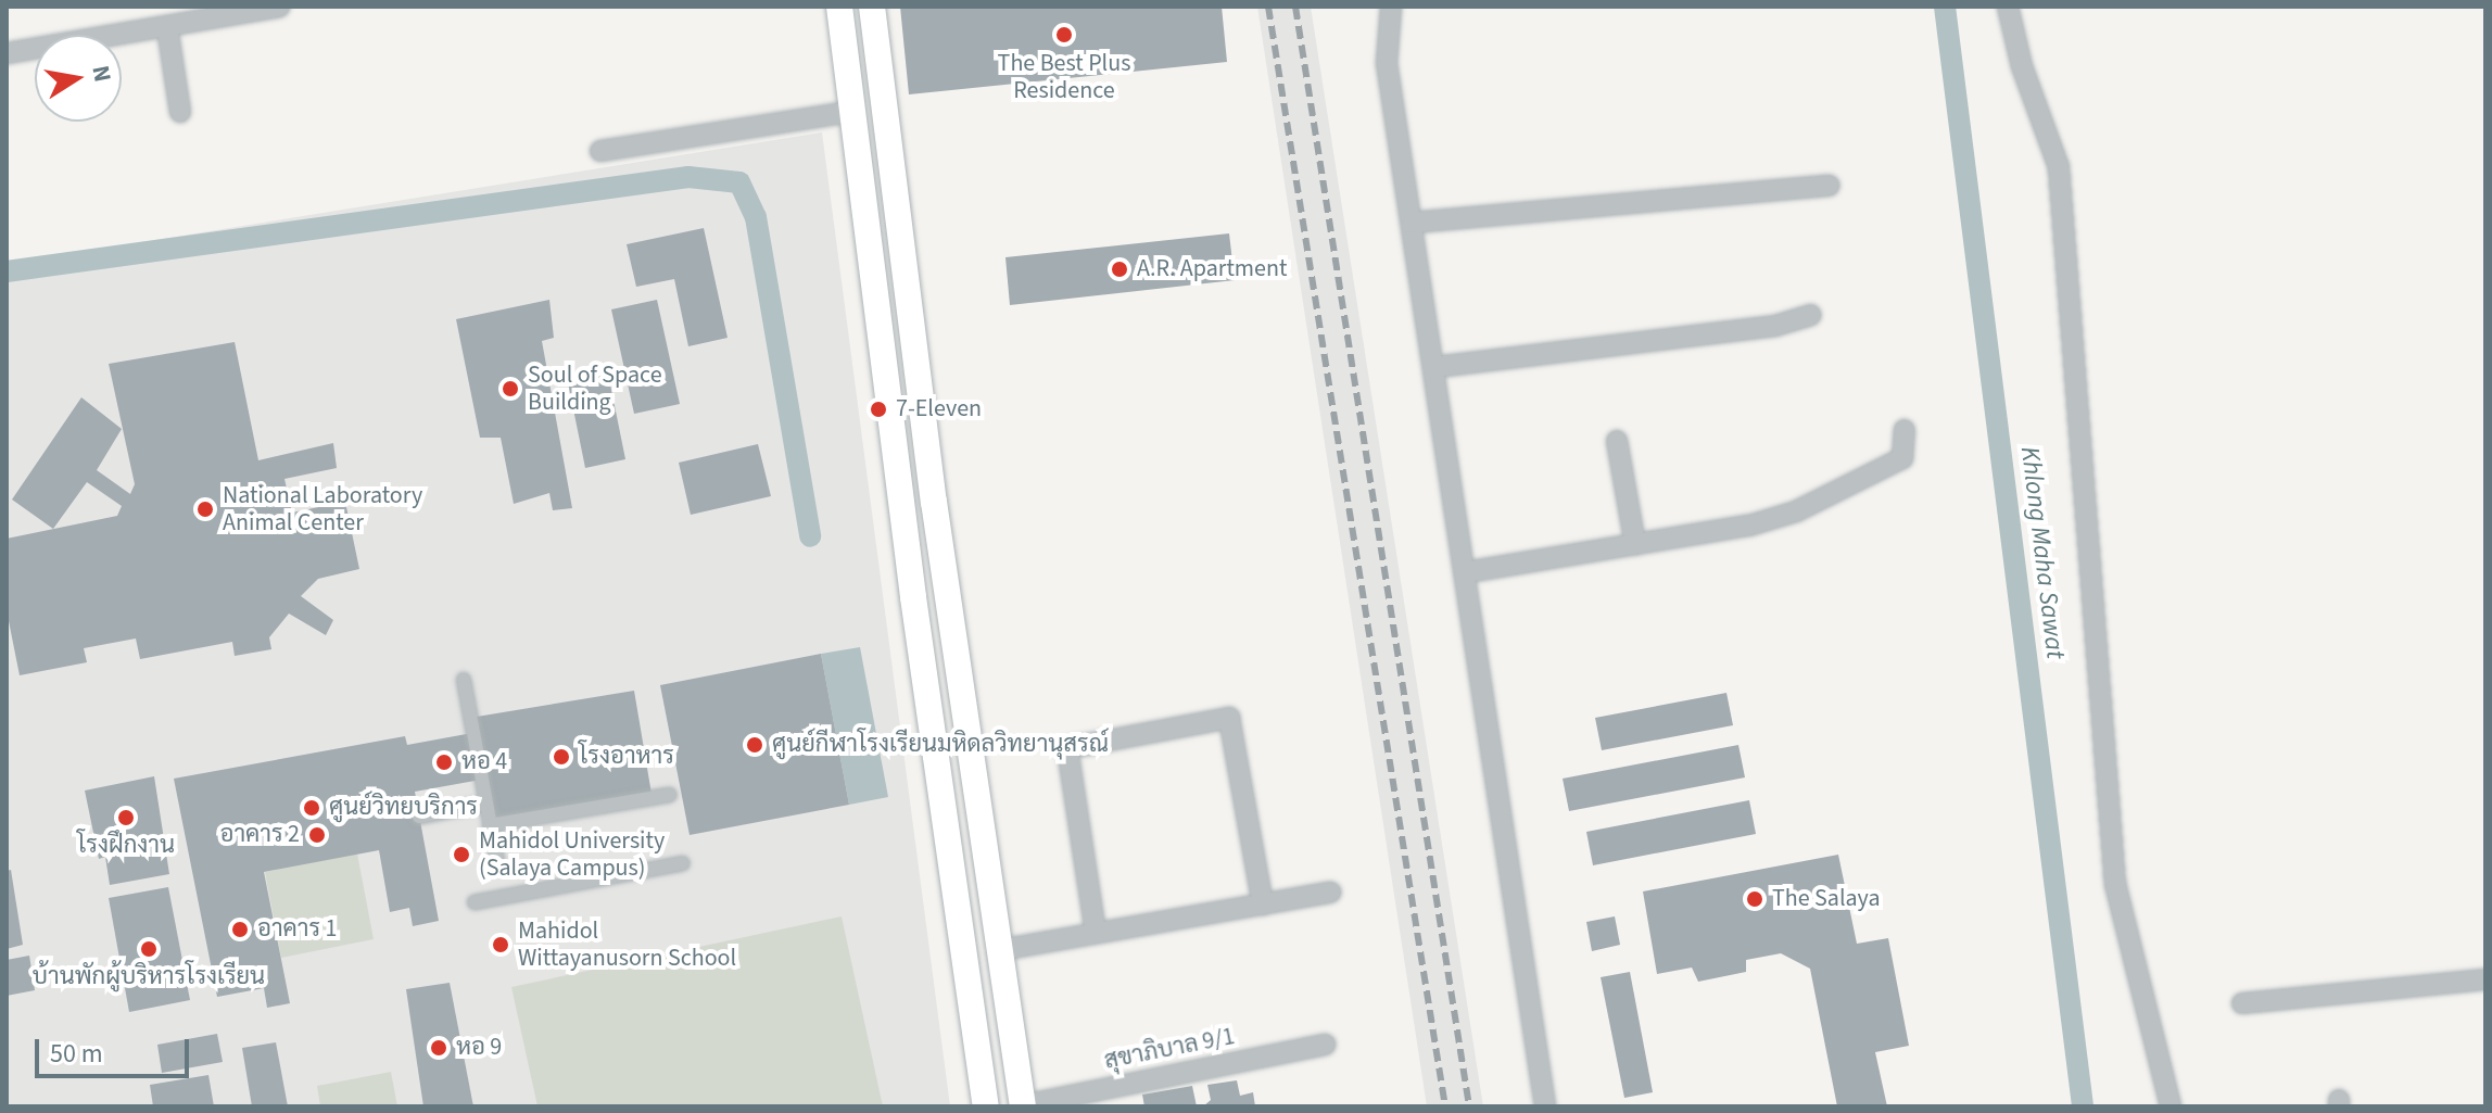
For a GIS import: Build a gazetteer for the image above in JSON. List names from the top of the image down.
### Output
{
  "streets": {
    "street": ["สุขาภิบาล 9/1"]
  },
  "water": ["Khlong Maha Sawat"],
  "places": [
    "The Best Plus Residence",
    "A.R. Apartment",
    "Soul of Space Building",
    "7-Eleven",
    "National Laboratory Animal Center",
    "ศูนย์กีฬาโรงเรียนมหิดลวิทยานุสรณ์",
    "โรงอาหาร",
    "หอ 4",
    "ศูนย์วิทยบริการ",
    "โรงฝึกงาน",
    "อาคาร 2",
    "Mahidol University (Salaya Campus)",
    "The Salaya",
    "อาคาร 1",
    "Mahidol Wittayanusorn School",
    "บ้านพักผู้บริหารโรงเรียน",
    "หอ 9"
  ],
  "scale_bar": "50 m",
  "north": "right"
}
